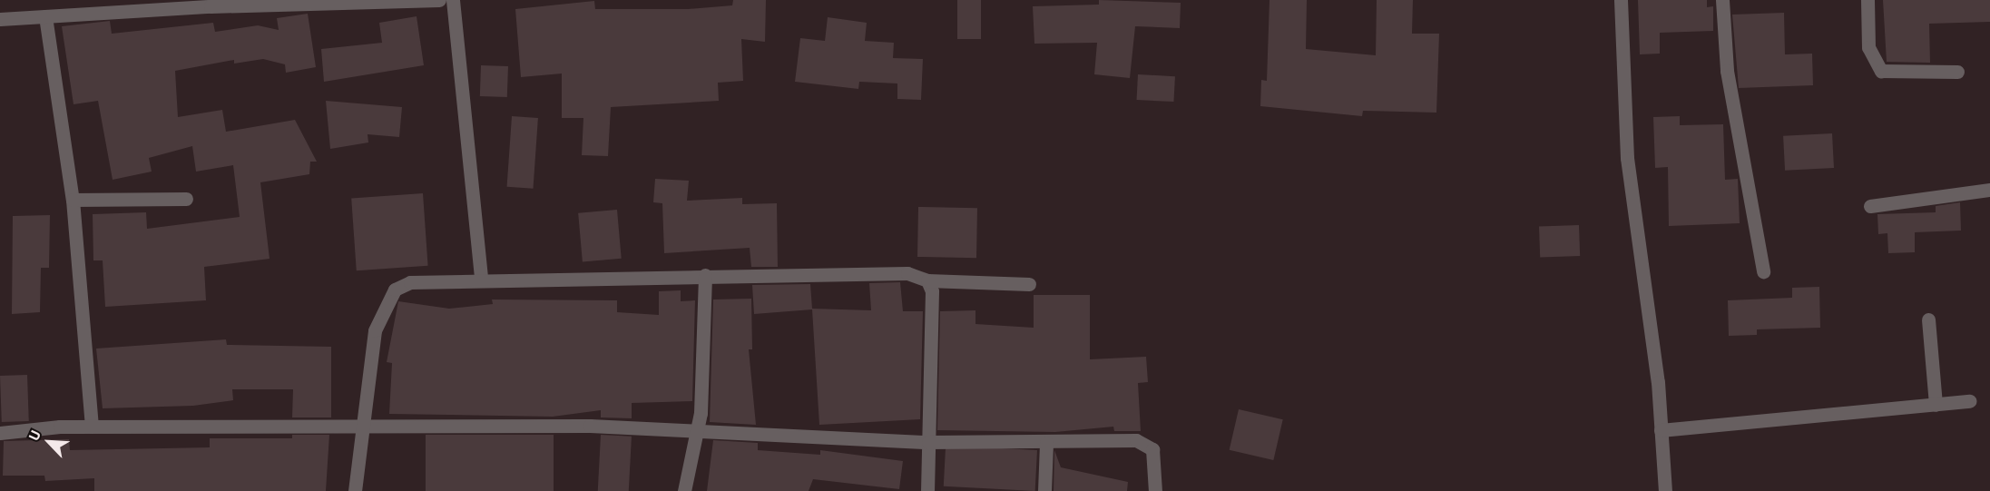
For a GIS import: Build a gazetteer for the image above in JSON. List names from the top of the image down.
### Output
{
  "north": "top left"
}
